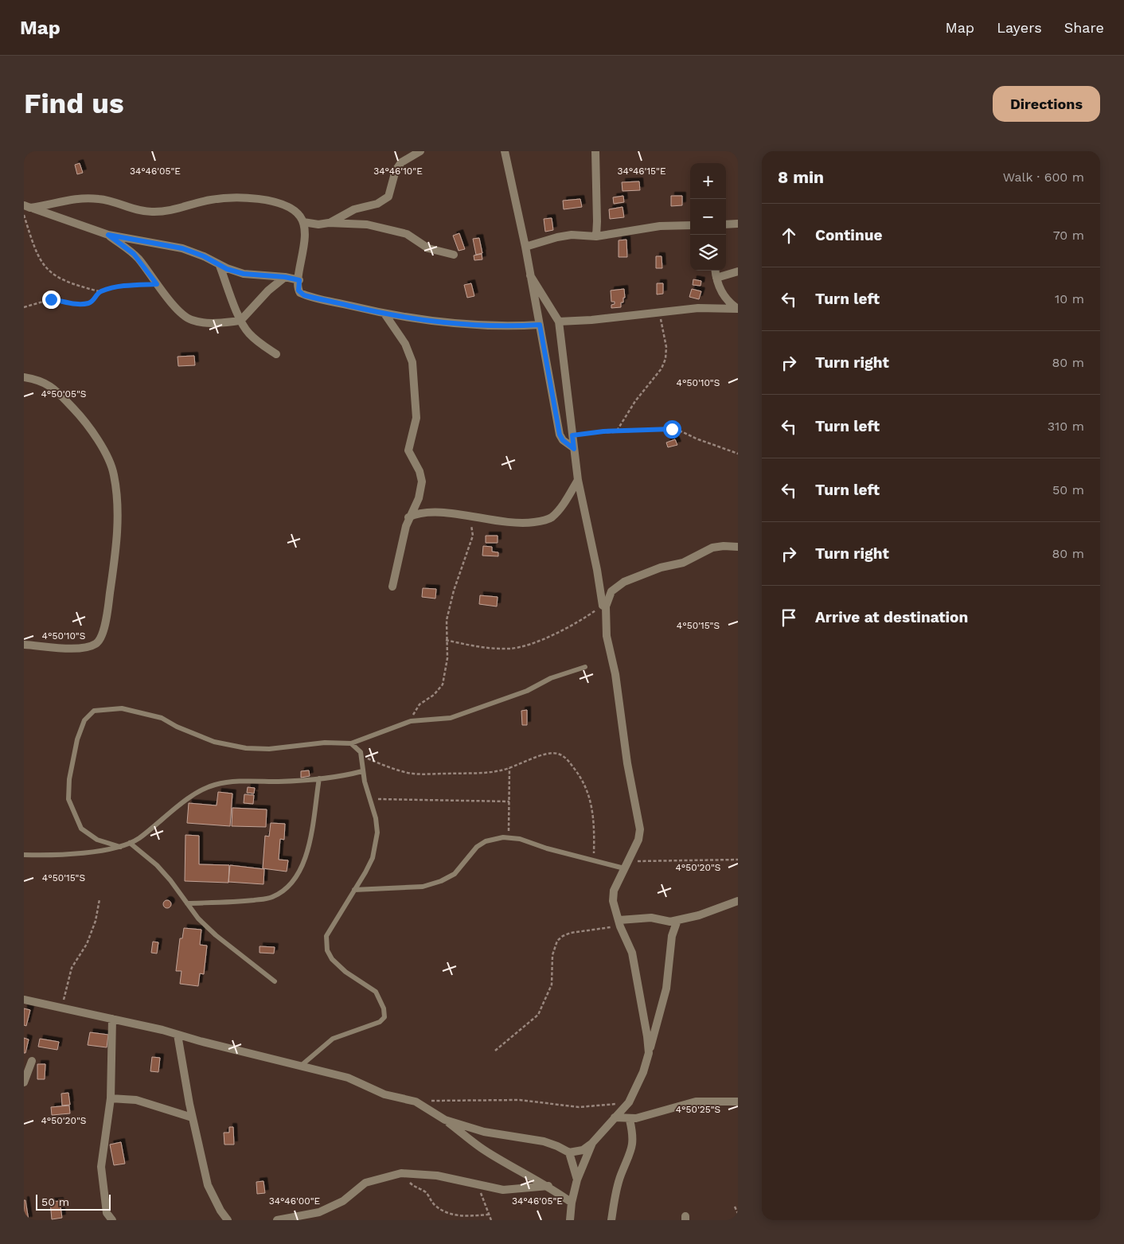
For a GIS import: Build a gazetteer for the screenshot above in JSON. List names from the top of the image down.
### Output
{
  "scale_bar": "50 m",
  "page": {
    "header": "Map",
    "nav": ["Map", "Layers", "Share"],
    "buttons": "Directions",
    "title": "Find us",
    "heading": ["8 min", "Walk · 600 m"],
    "map_buttons": ["+", "−"],
    "list": [
      ["Continue", "70 m"],
      ["Turn left", "10 m"],
      ["Turn right", "80 m"],
      ["Turn left", "310 m"],
      ["Turn left", "50 m"],
      ["Turn right", "80 m"],
      "Arrive at destination"
    ],
    "scale": "50 m"
  },
  "coordinates": [
    "34°46'05\"E",
    "34°46'10\"E",
    "34°46'15\"E",
    "4°50'10\"S",
    "4°50'05\"S",
    "4°50'15\"S",
    "4°50'20\"S",
    "4°50'25\"S",
    "34°46'00\"E"
  ]
}
